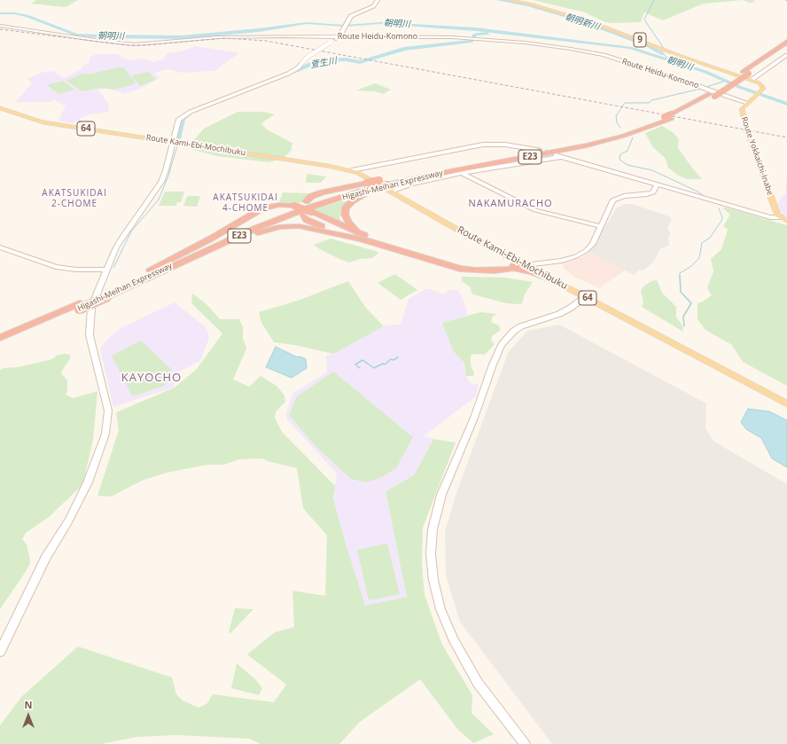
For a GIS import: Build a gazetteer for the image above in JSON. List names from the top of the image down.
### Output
{
  "streets": {
    "highway": ["E23", "Higashi-Meihan Expressway"],
    "main road": [
      "9",
      "64",
      "Route Kami-Ebi-Mochibuku",
      "Route Yokkaichi-Inabe"
    ],
    "street": ["Route Heidu-Komono"]
  },
  "crossings": [
    ["Route Heidu-Komono", "Route Yokkaichi-Inabe"],
    ["Route Kami-Ebi-Mochibuku", "Higashi-Meihan Expressway"]
  ],
  "districts": [
    "AKATSUKIDAI 2-CHOME",
    "AKATSUKIDAI 4-CHOME",
    "NAKAMURACHO",
    "KAYOCHO"
  ],
  "water": ["朝明新川", "朝明川", "萱生川"],
  "north": "top"
}
